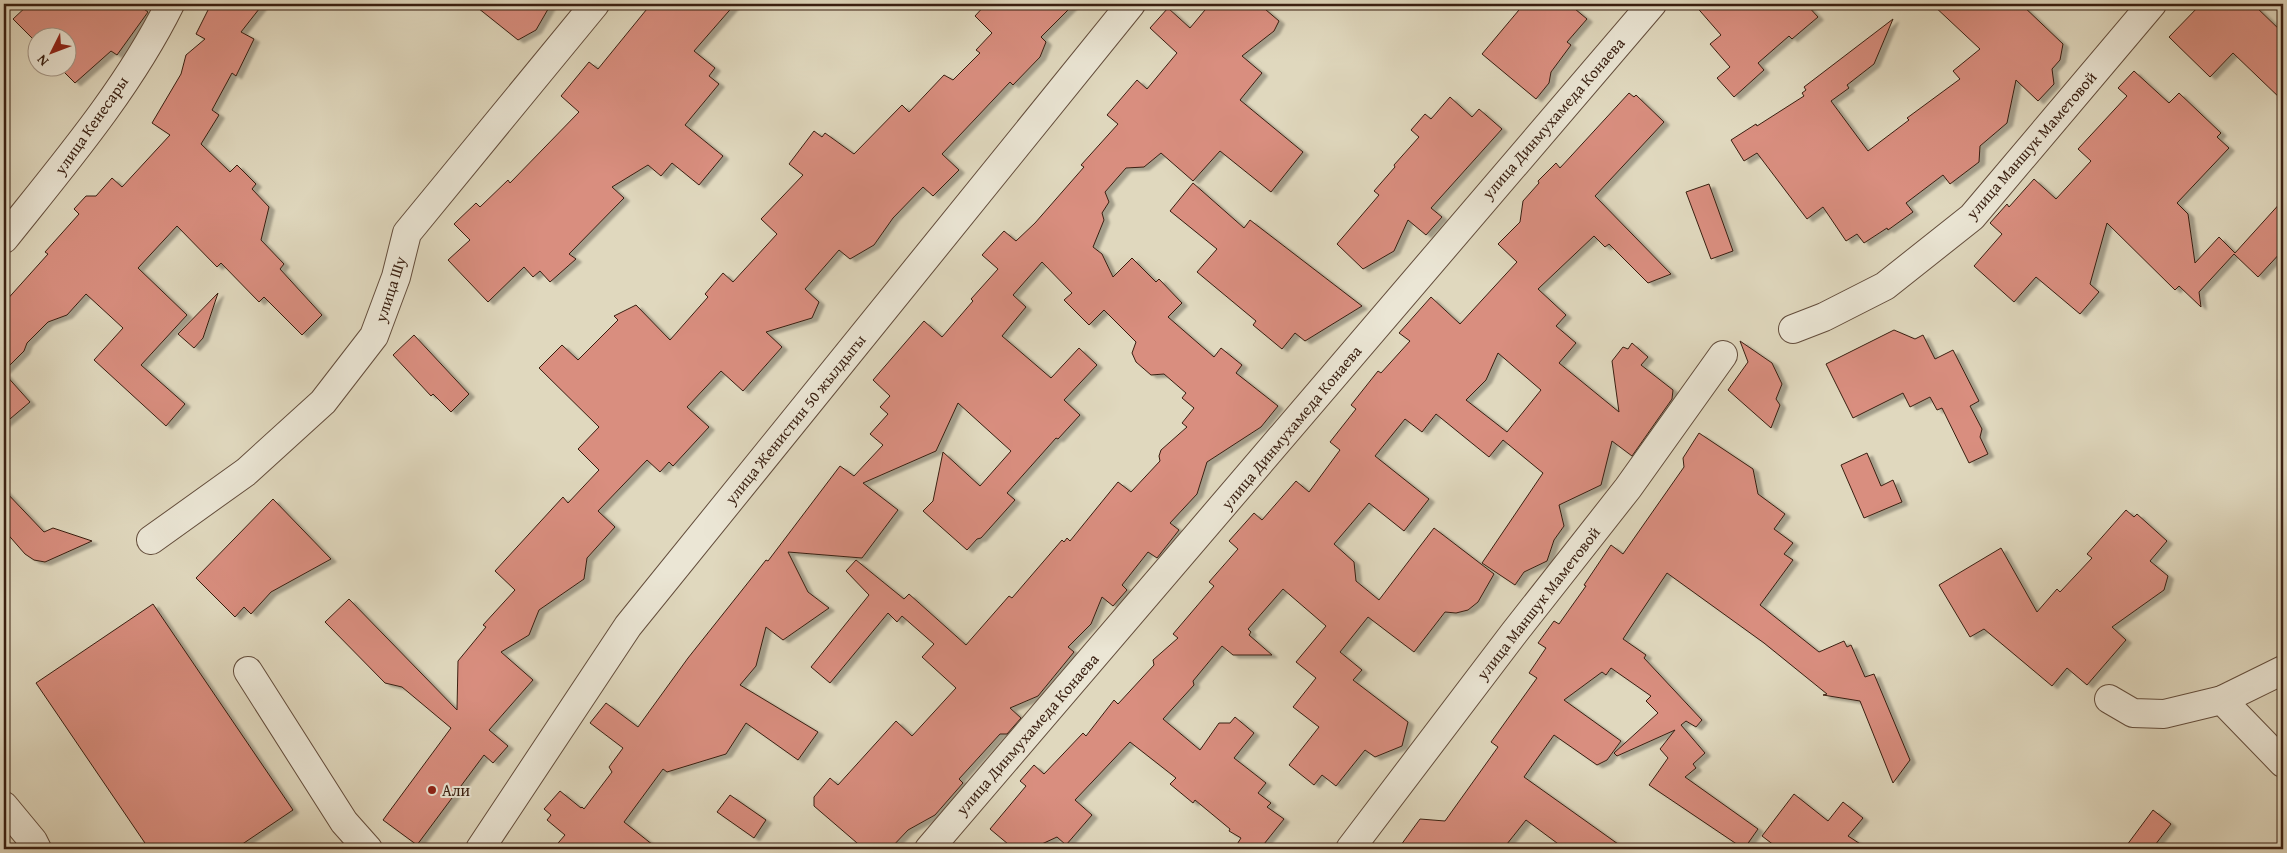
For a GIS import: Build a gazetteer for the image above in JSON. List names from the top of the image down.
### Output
{
  "streets": {
    "street": [
      "улица Динмухамеда Конаева",
      "улица Кенесары",
      "улица Маншук Маметовой",
      "улица Шу",
      "улица Женистин 50 жылдыгы"
    ]
  },
  "places": ["Али"],
  "north": "bottom left"
}
